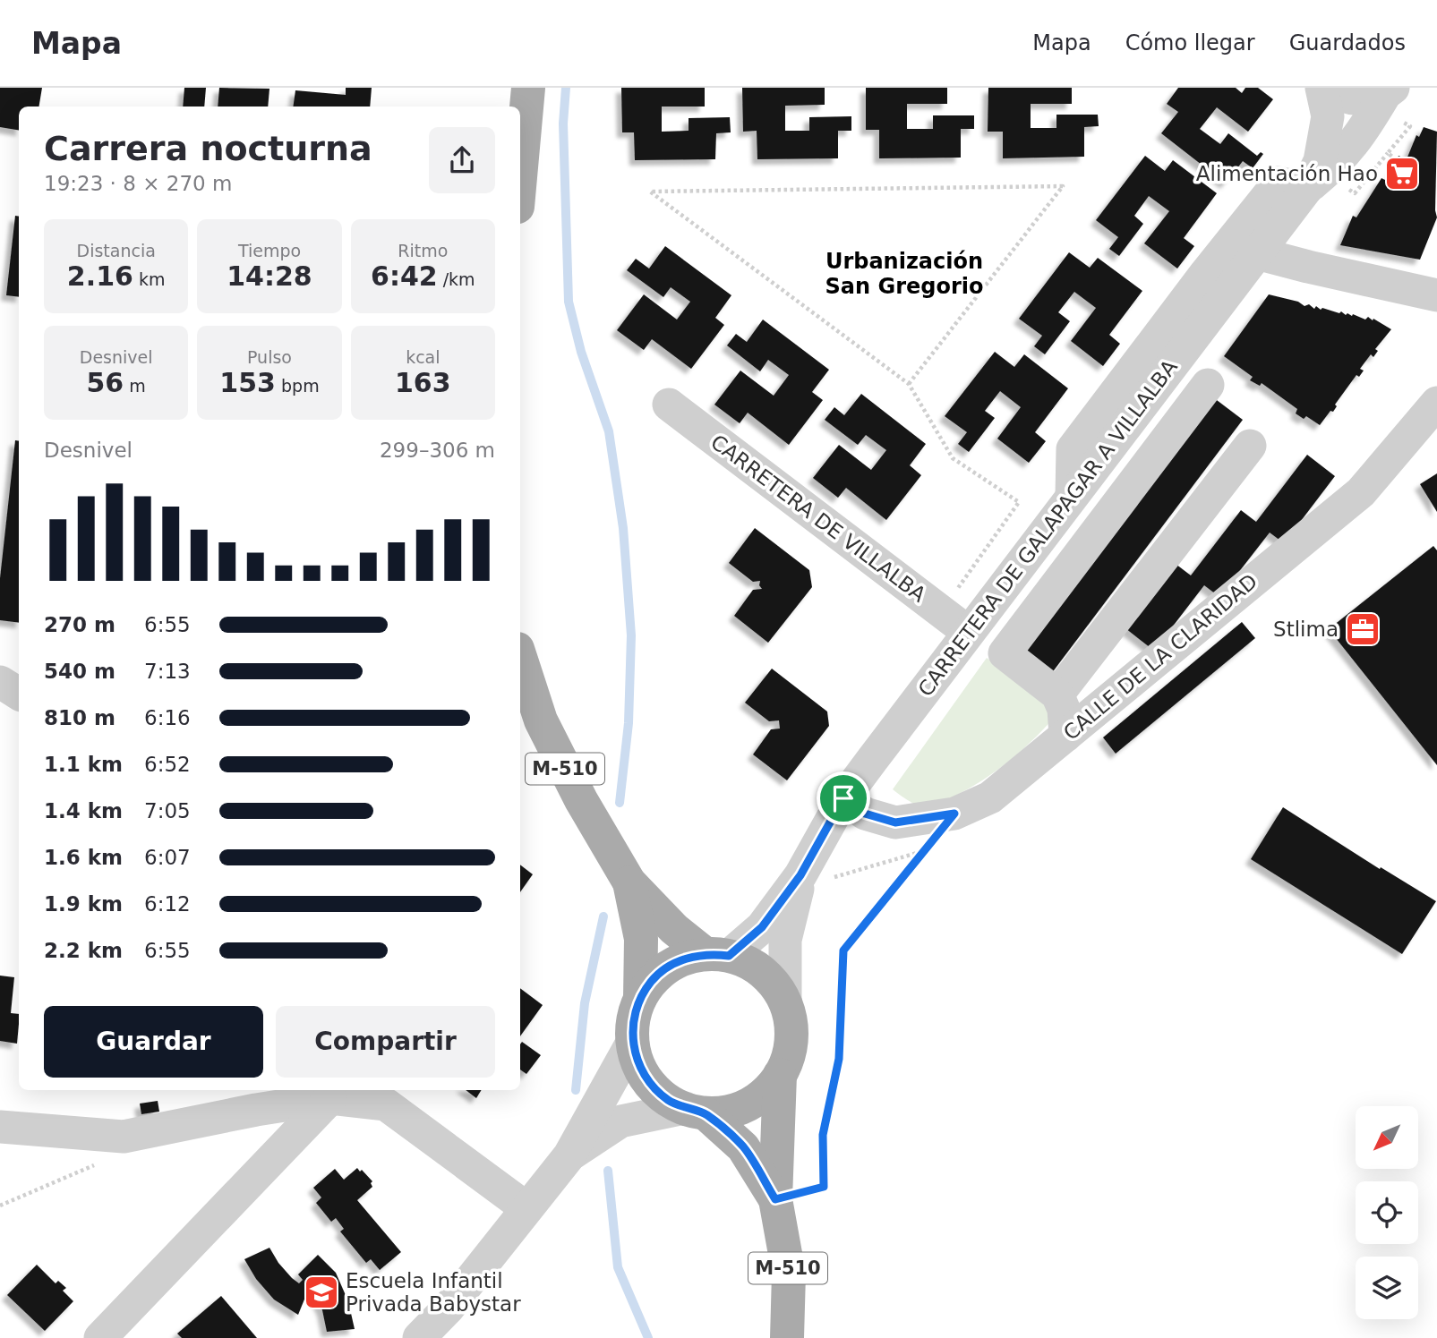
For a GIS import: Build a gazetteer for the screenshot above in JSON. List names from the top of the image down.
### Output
{
  "streets": {
    "main road": ["M-510"],
    "street": ["CARRETERA DE VILLALBA", "CARRETERA DE GALAPAGAR A VILLALBA", "CALLE DE LA CLARIDAD"]
  },
  "crossings": [
    ["CARRETERA DE VILLALBA", "CARRETERA DE GALAPAGAR A VILLALBA"],
    ["CARRETERA DE GALAPAGAR A VILLALBA", "CALLE DE LA CLARIDAD"],
    ["CARRETERA DE GALAPAGAR A VILLALBA", "M-510"]
  ],
  "districts": ["Urbanización San Gregorio"],
  "places": {
    "supermarket": ["Alimentación Hao"],
    "office": ["Stlima"],
    "school or university": ["Escuela Infantil Privada Babystar"]
  },
  "north": "bottom left",
  "page": {
    "header": "Mapa",
    "nav": ["Mapa", "Cómo llegar", "Guardados"],
    "heading": ["Carrera nocturna", "19:23 · 8 × 270 m"],
    "stats": [
      ["Distancia", "2.16 km"],
      ["Tiempo", "14:28"],
      ["Ritmo", "6:42 /km"],
      ["Desnivel", "56 m"],
      ["Pulso", "153 bpm"],
      ["kcal", "163"]
    ],
    "chart": ["Desnivel", "299–306 m"],
    "list": [
      {
        "name": "270 m",
        "note": "6:55"
      },
      {
        "name": "540 m",
        "note": "7:13"
      },
      {
        "name": "810 m",
        "note": "6:16"
      },
      {
        "name": "1.1 km",
        "note": "6:52"
      },
      {
        "name": "1.4 km",
        "note": "7:05"
      },
      {
        "name": "1.6 km",
        "note": "6:07"
      },
      {
        "name": "1.9 km",
        "note": "6:12"
      },
      {
        "name": "2.2 km",
        "note": "6:55"
      }
    ],
    "buttons": ["Guardar", "Compartir"]
  }
}
